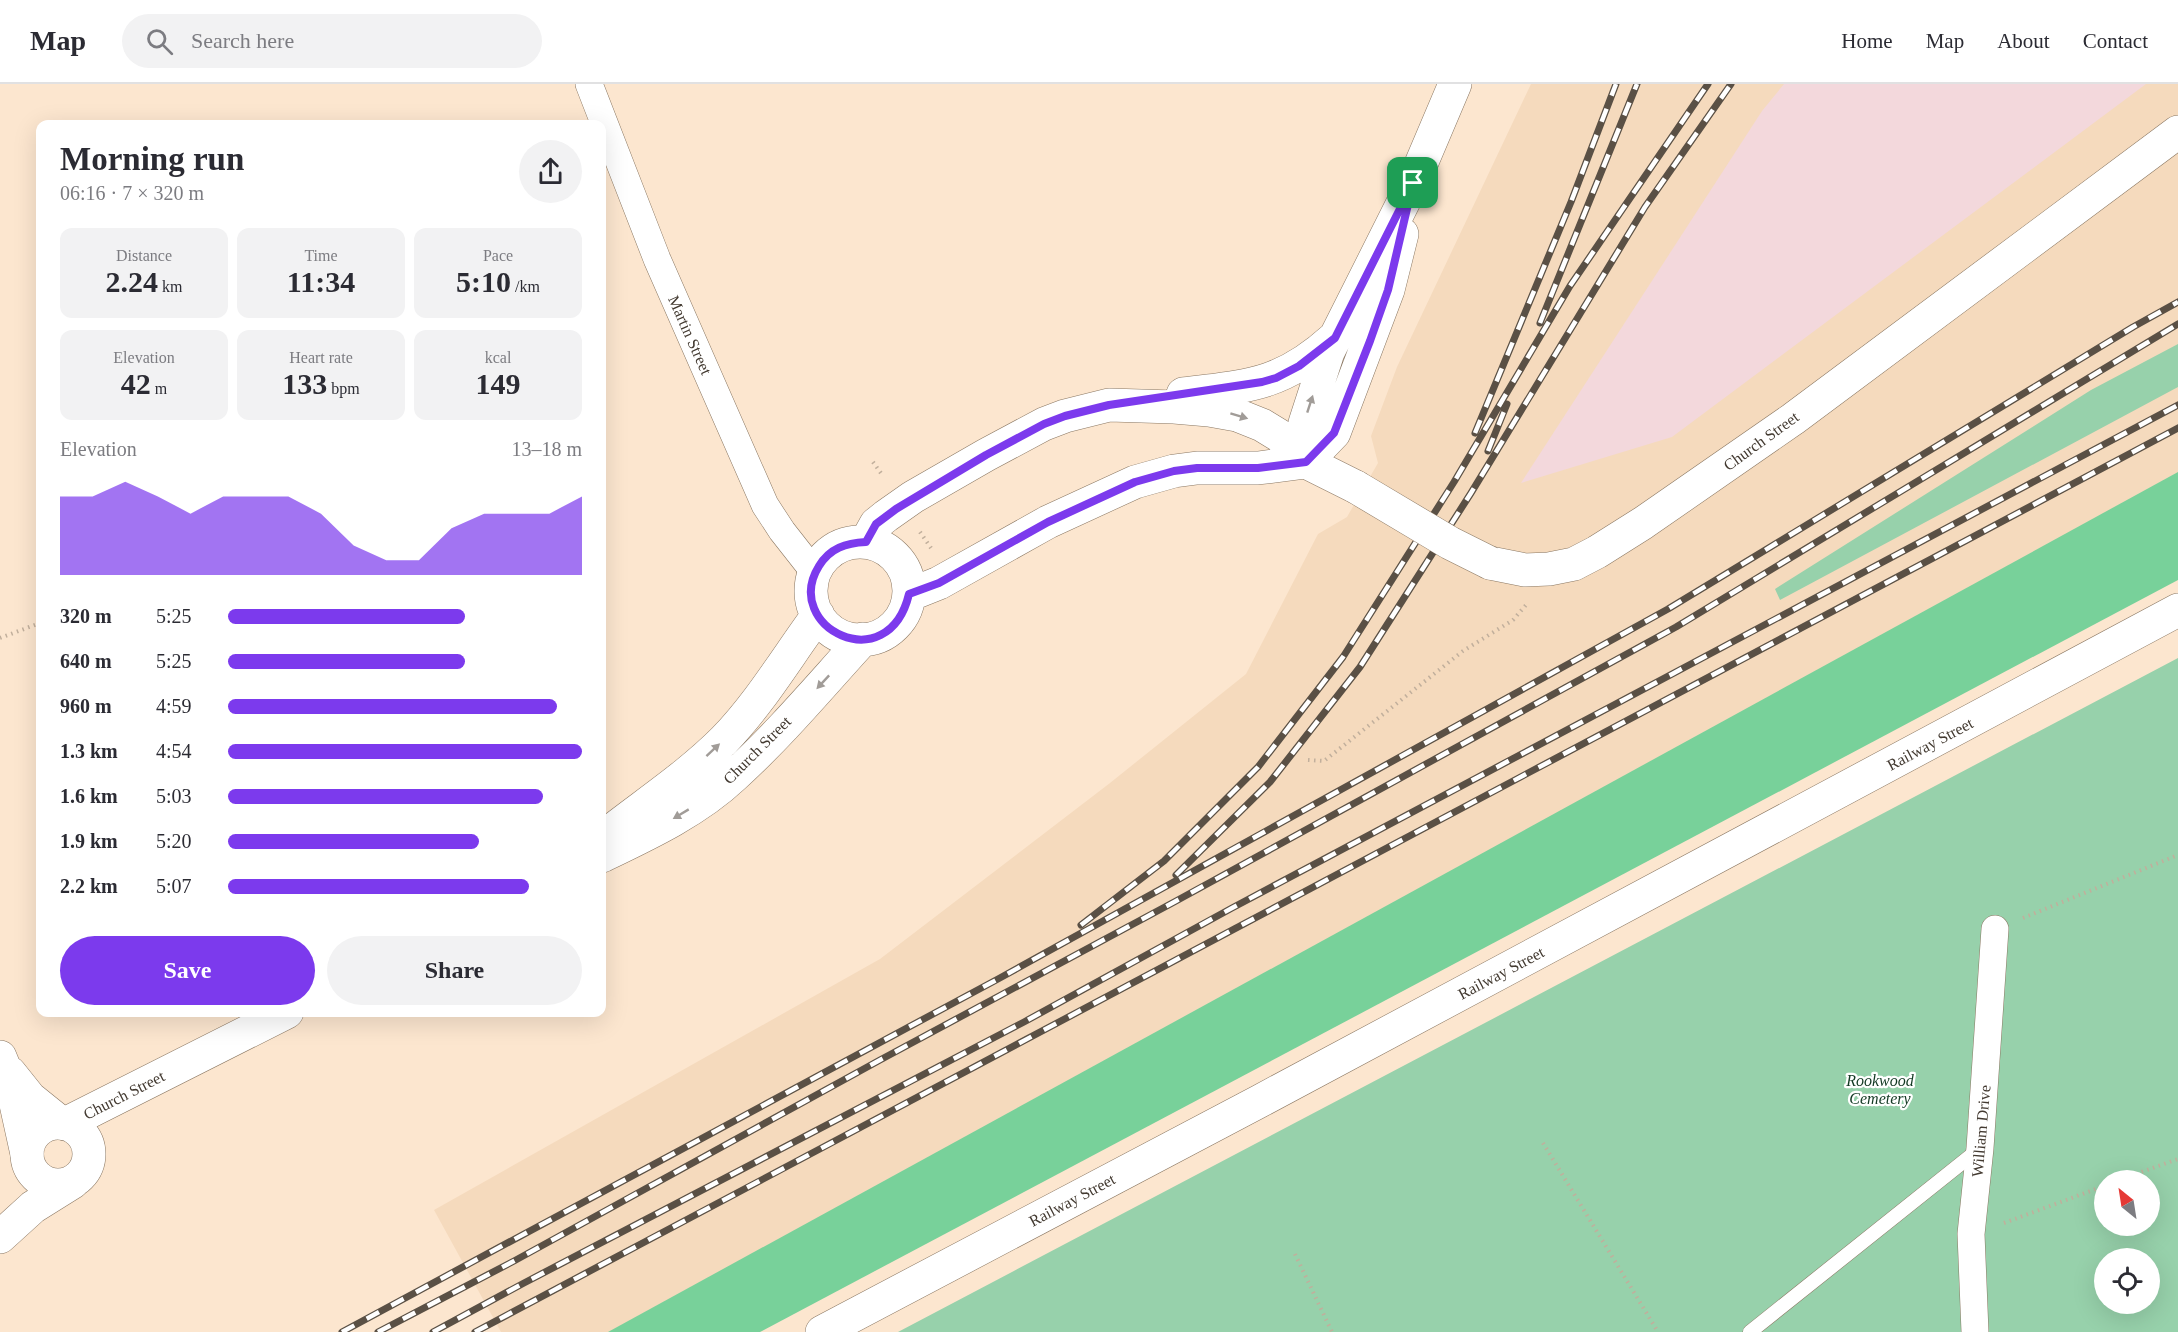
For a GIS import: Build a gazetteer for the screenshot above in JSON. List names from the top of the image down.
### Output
{
  "streets": {
    "main road": ["Church Street", "Railway Street"],
    "street": ["Martin Street", "William Drive"]
  },
  "crossings": [
    ["Martin Street", "Church Street"]
  ],
  "parks": ["Rookwood Cemetery"],
  "north": "top left",
  "page": {
    "header": "Map",
    "search": "Search here",
    "nav": [
      "Home",
      "Map",
      "About",
      "Contact"
    ],
    "heading": ["Morning run", "06:16 · 7 × 320 m"],
    "stats": [
      ["Distance", "2.24 km"],
      ["Time", "11:34"],
      ["Pace", "5:10 /km"],
      ["Elevation", "42 m"],
      ["Heart rate", "133 bpm"],
      ["kcal", "149"]
    ],
    "chart": ["Elevation", "13–18 m"],
    "list": [
      {
        "name": "320 m",
        "note": "5:25"
      },
      {
        "name": "640 m",
        "note": "5:25"
      },
      {
        "name": "960 m",
        "note": "4:59"
      },
      {
        "name": "1.3 km",
        "note": "4:54"
      },
      {
        "name": "1.6 km",
        "note": "5:03"
      },
      {
        "name": "1.9 km",
        "note": "5:20"
      },
      {
        "name": "2.2 km",
        "note": "5:07"
      }
    ],
    "buttons": ["Save", "Share"]
  }
}
